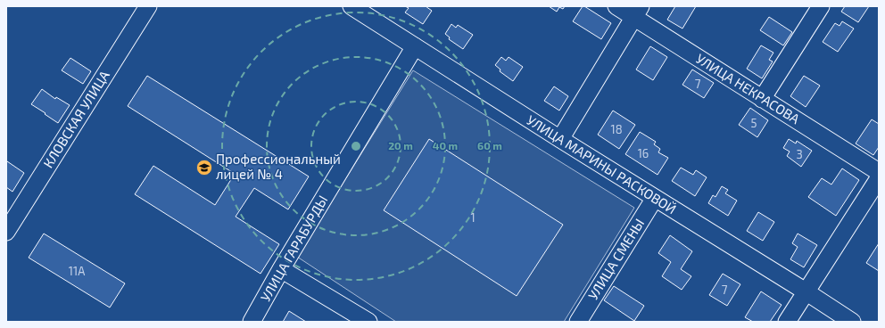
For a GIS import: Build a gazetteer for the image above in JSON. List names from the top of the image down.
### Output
{
  "streets": {
    "street": [
      "УЛИЦА НЕКРАСОВА",
      "КЛОВСКАЯ УЛИЦА",
      "УЛИЦА МАРИНЫ РАСКОВОЙ",
      "УЛИЦА ГАРАБУРДЫ",
      "УЛИЦА СМЕНЫ"
    ]
  },
  "crossings": [
    ["УЛИЦА МАРИНЫ РАСКОВОЙ", "УЛИЦА ГАРАБУРДЫ"],
    ["УЛИЦА МАРИНЫ РАСКОВОЙ", "УЛИЦА СМЕНЫ"]
  ],
  "places": {
    "school or university": ["Профессиональный лицей № 4"]
  },
  "house_numbers": [
    "7",
    "5",
    "18",
    "16",
    "3",
    "1",
    "11А",
    "7"
  ],
  "rings": ["20 m", "40 m", "60 m"]
}
